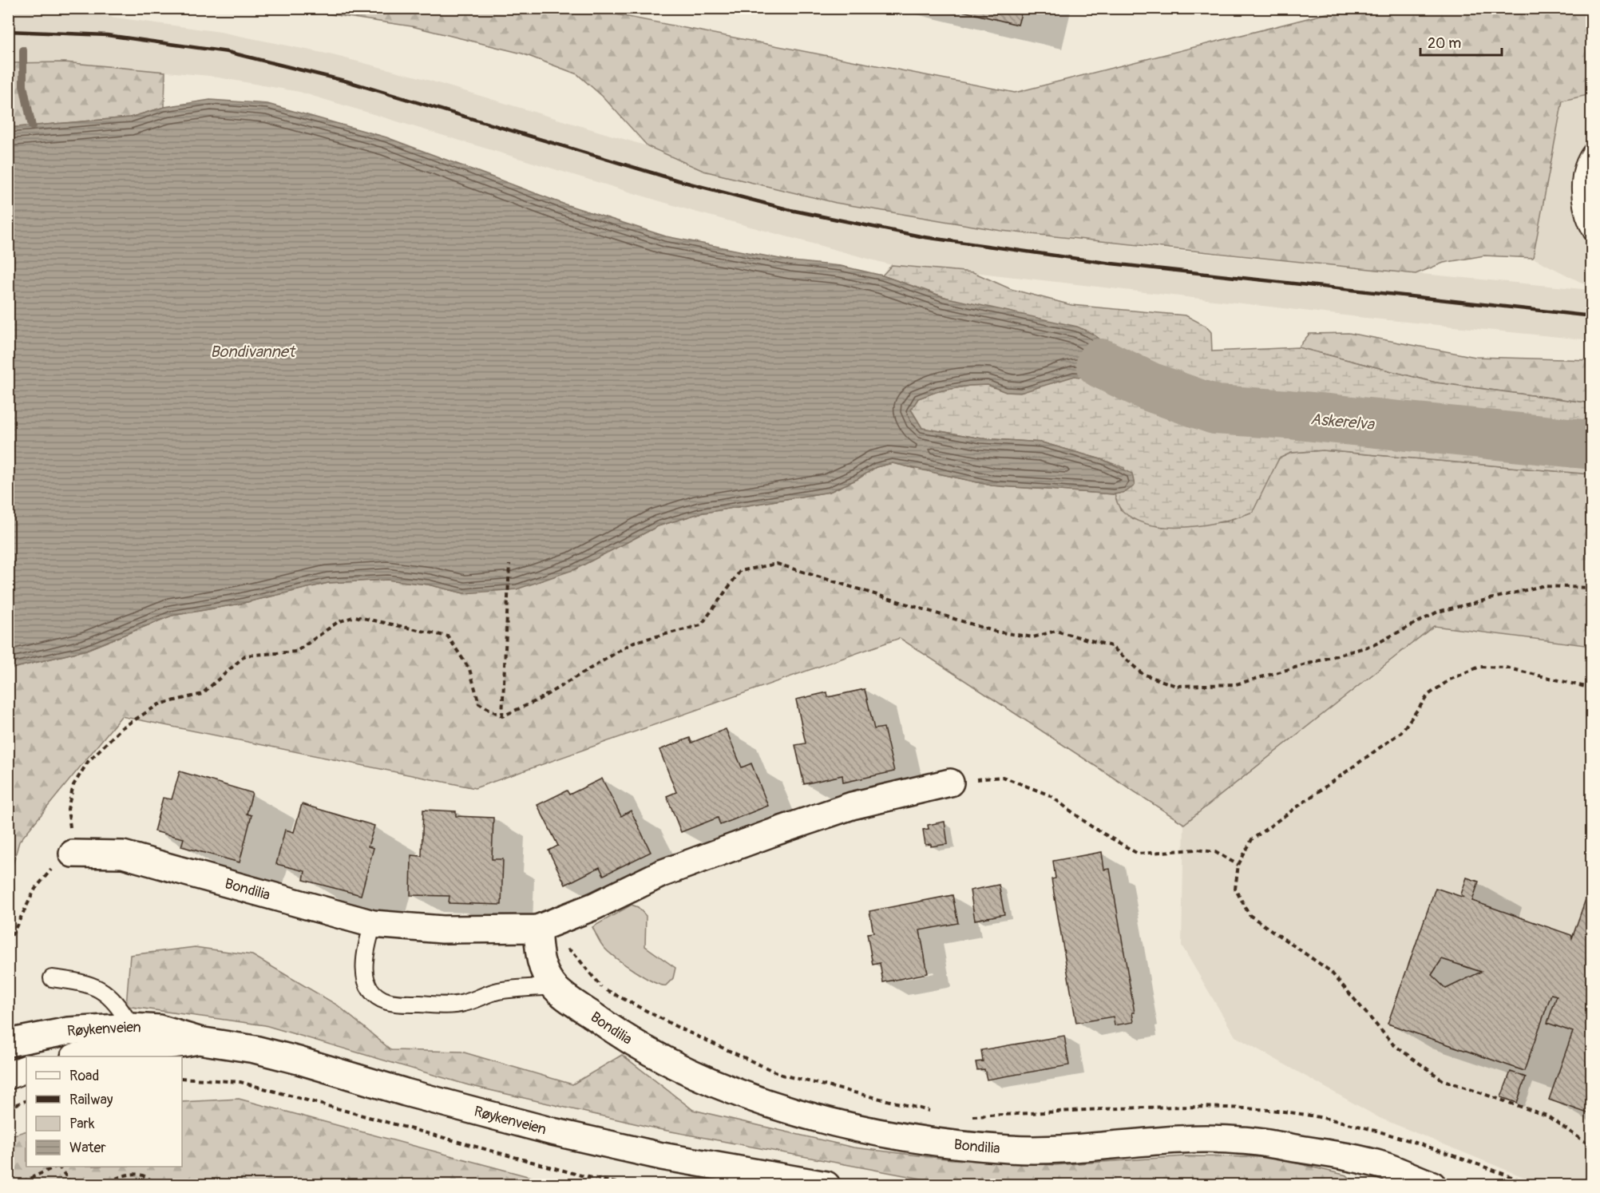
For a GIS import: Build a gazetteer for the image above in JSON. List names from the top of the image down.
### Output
{
  "streets": {
    "street": ["Bondilia", "Røykenveien"]
  },
  "water": ["Bondivannet", "Askerelva"],
  "legend": [
    "Road",
    "Railway",
    "Park",
    "Water"
  ],
  "scale_bar": "20 m"
}
